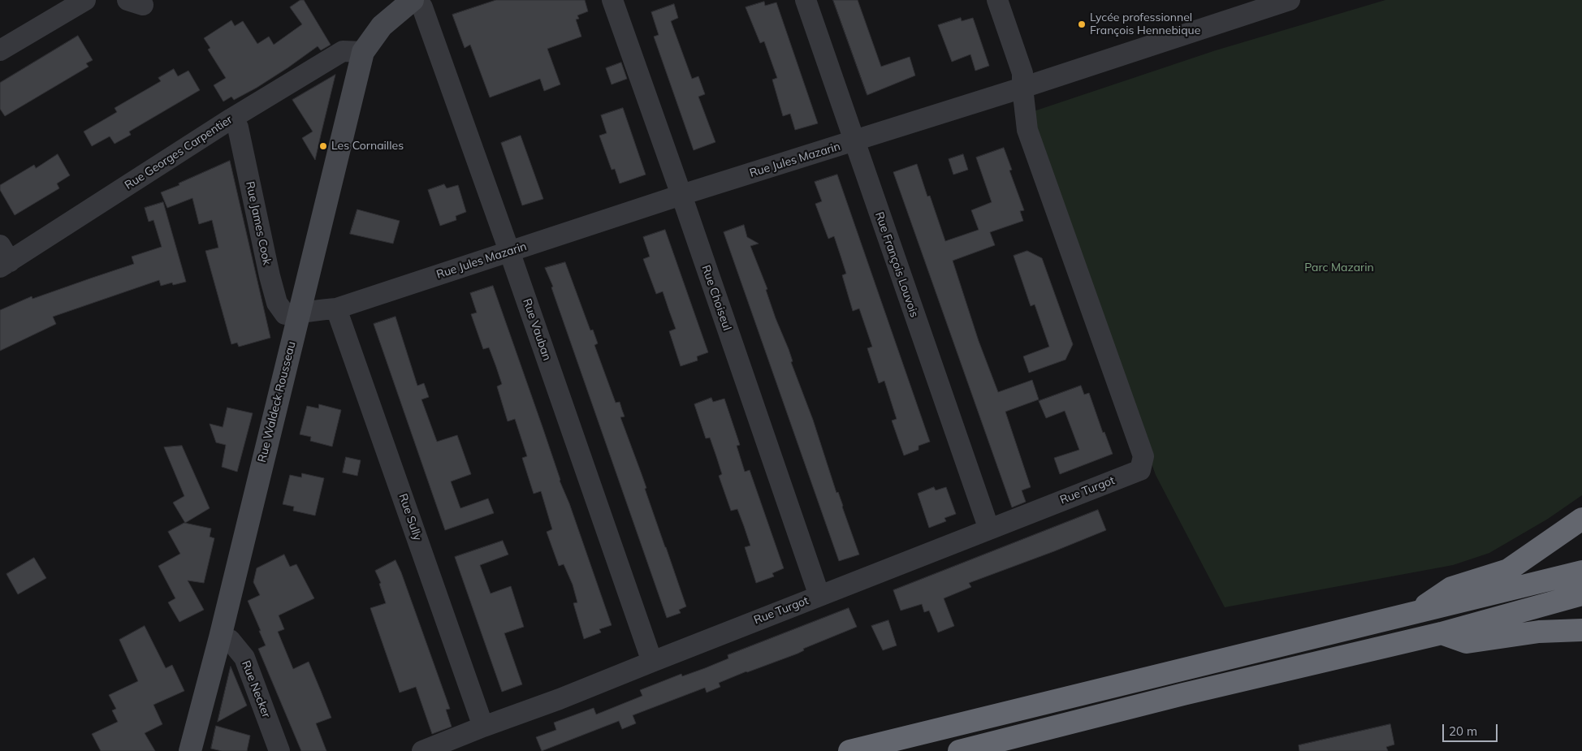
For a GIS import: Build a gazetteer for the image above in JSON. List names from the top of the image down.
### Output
{
  "streets": {
    "street": [
      "Rue Georges Carpentier",
      "Rue Jules Mazarin",
      "Rue James Cook",
      "Rue François Louvois",
      "Rue Choiseul",
      "Rue Vauban",
      "Rue Waldeck Rousseau",
      "Rue Turgot",
      "Rue Sully",
      "Rue Necker"
    ]
  },
  "crossings": [
    ["Rue Georges Carpentier", "Rue James Cook"],
    ["Rue Georges Carpentier", "Rue Waldeck Rousseau"],
    ["Rue Jules Mazarin", "Rue James Cook"],
    ["Rue Jules Mazarin", "Rue François Louvois"],
    ["Rue Jules Mazarin", "Rue Choiseul"],
    ["Rue Jules Mazarin", "Rue Vauban"],
    ["Rue Jules Mazarin", "Rue Waldeck Rousseau"],
    ["Rue Jules Mazarin", "Rue Turgot"],
    ["Rue Jules Mazarin", "Rue Sully"],
    ["Rue James Cook", "Rue Waldeck Rousseau"],
    ["Rue François Louvois", "Rue Turgot"],
    ["Rue Choiseul", "Rue Turgot"],
    ["Rue Vauban", "Rue Turgot"],
    ["Rue Waldeck Rousseau", "Rue Necker"],
    ["Rue Turgot", "Rue Sully"]
  ],
  "parks": ["Parc Mazarin"],
  "places": ["Lycée professionnel François Hennebique", "Les Cornailles"],
  "scale_bar": "20 m"
}
